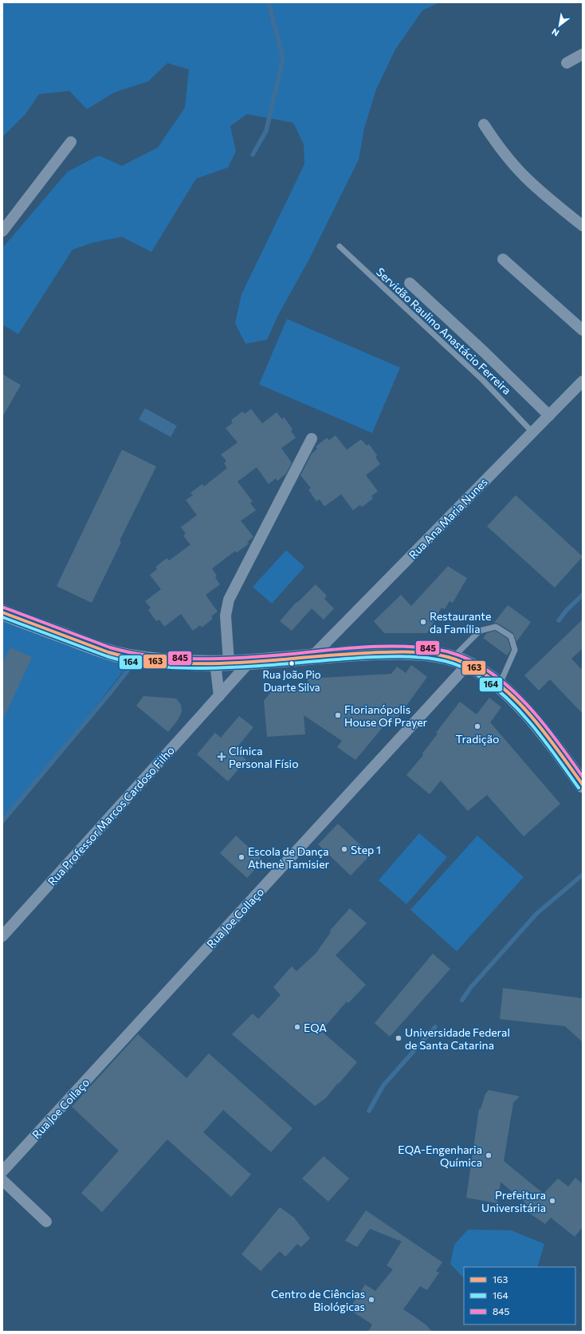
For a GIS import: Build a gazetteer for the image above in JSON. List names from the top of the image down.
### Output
{
  "streets": {
    "street": ["Rua Ana Maria Nunes", "Rua Professor Marcos Cardoso Filho", "Rua Joe Collaço"],
    "lane": ["Servidão Raulino Anastácio Ferreira"]
  },
  "crossings": [
    ["Servidão Raulino Anastácio Ferreira", "Rua Ana Maria Nunes"]
  ],
  "places": {
    "other": [
      "Restaurante da Família",
      "Rua João Pio Duarte Silva",
      "Florianópolis House Of Prayer",
      "Tradição",
      "Step 1",
      "Escola de Dança Athenè Tamisier",
      "EQA",
      "Universidade Federal de Santa Catarina",
      "EQA-Engenharia Química",
      "Prefeitura Universitária",
      "Centro de Ciências Biológicas"
    ],
    "health": ["Clínica Personal Físio"]
  },
  "lines": ["transit line 845", "transit line 163", "transit line 164"],
  "legend": ["163", "164", "845"],
  "north": "bottom left"
}
